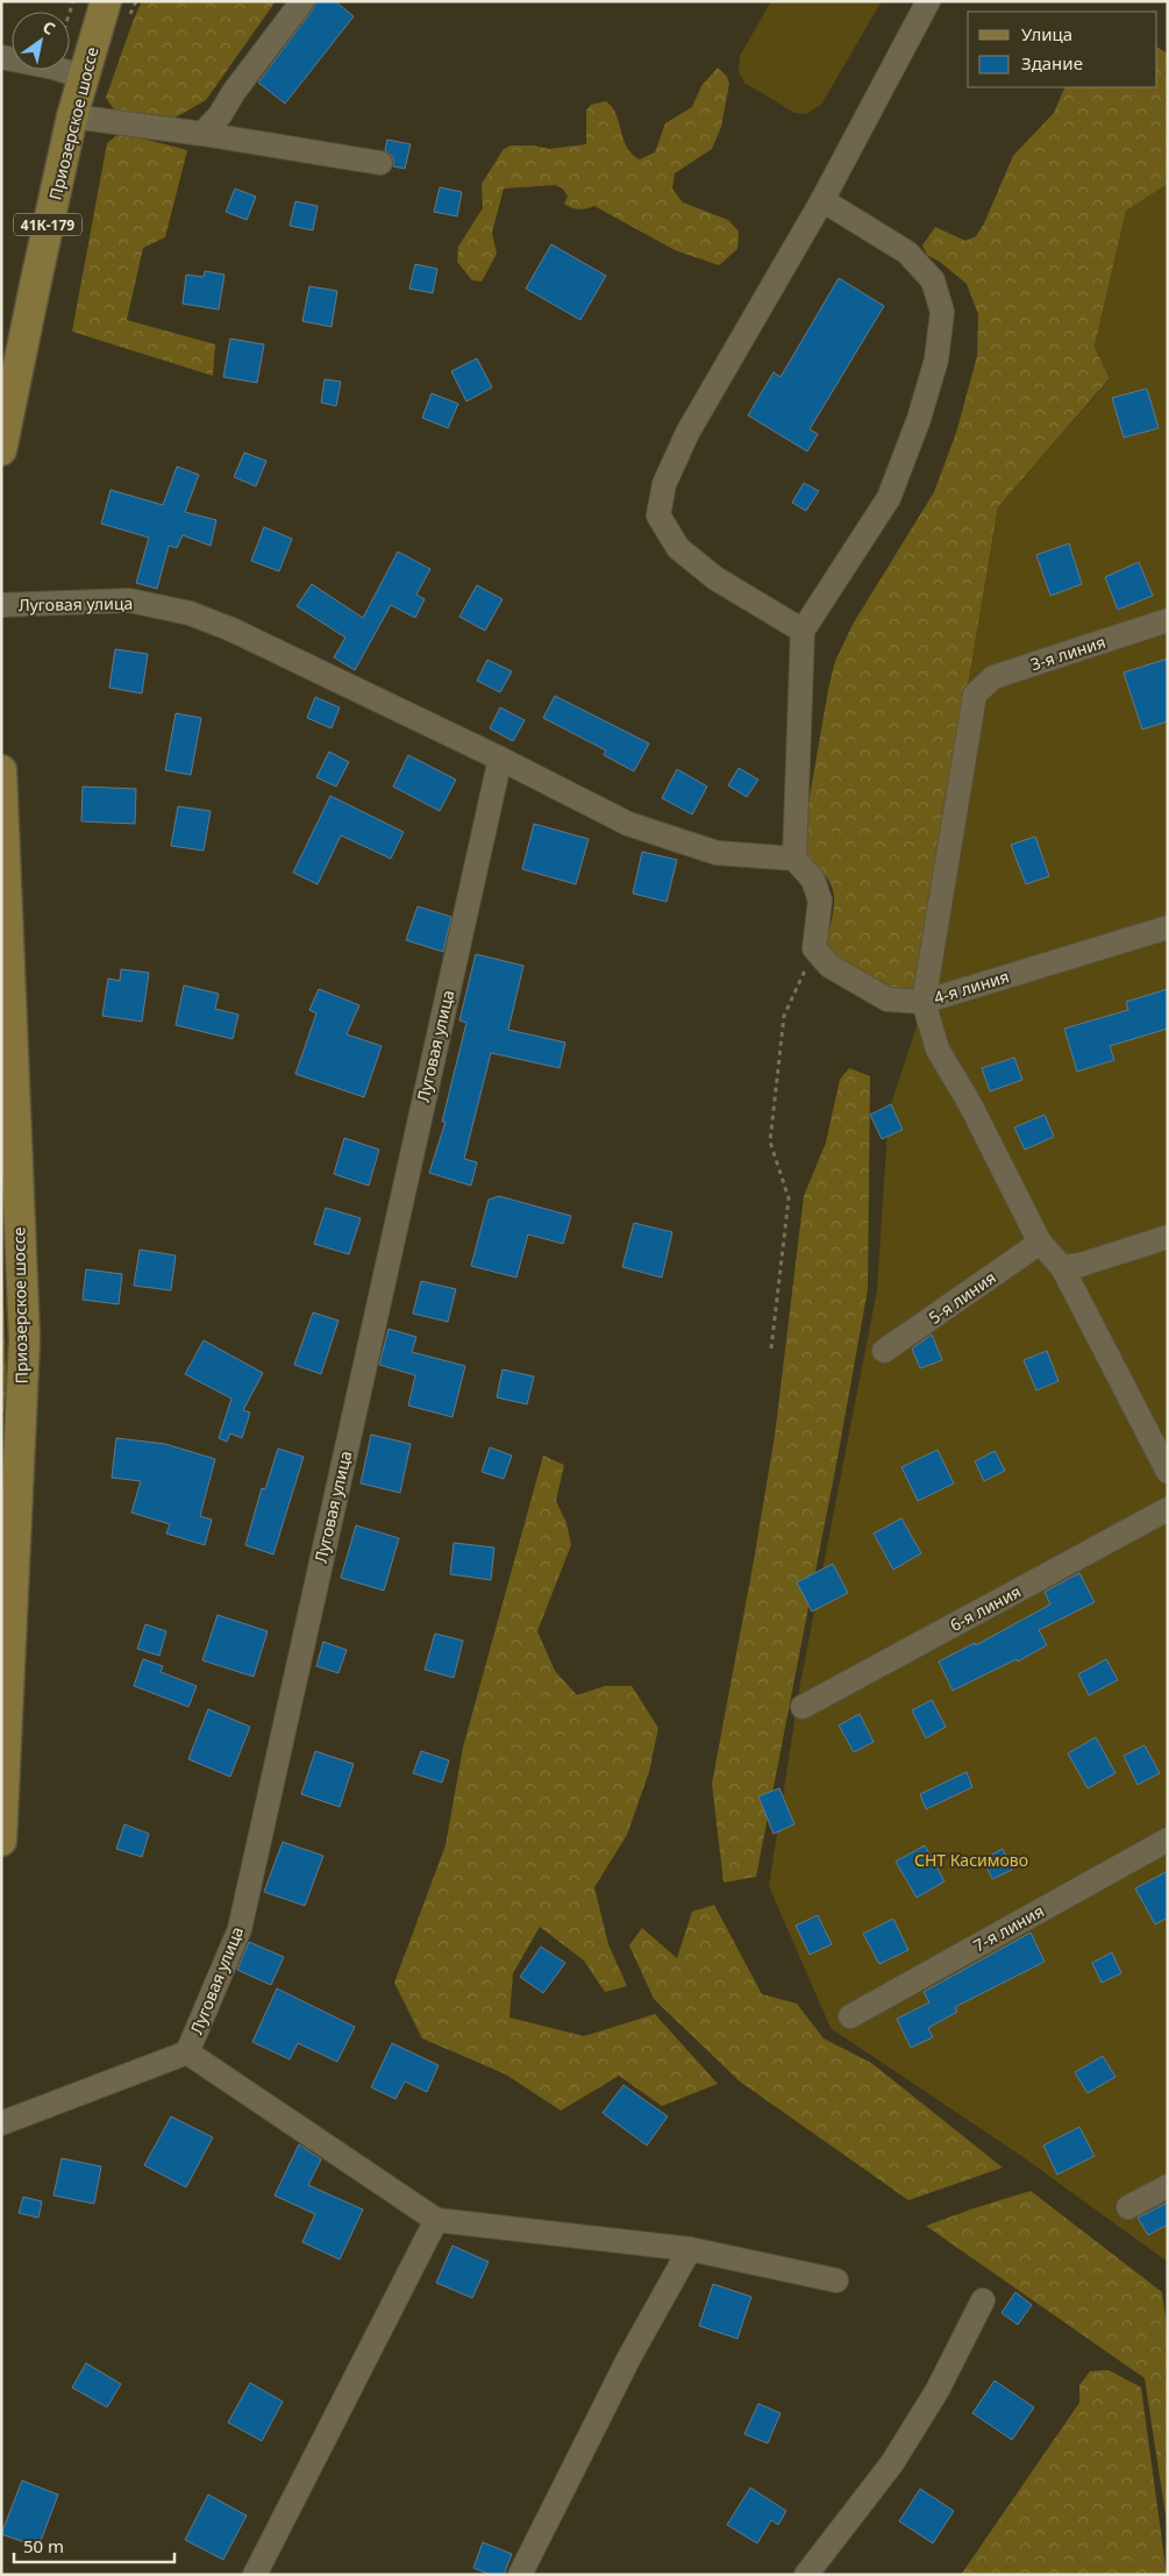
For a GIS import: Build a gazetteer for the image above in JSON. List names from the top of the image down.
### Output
{
  "streets": {
    "main road": ["Приозерское шоссе", "41К-179"],
    "street": [
      "Луговая улица",
      "3-я линия",
      "4-я линия",
      "5-я линия",
      "6-я линия",
      "7-я линия"
    ]
  },
  "crossings": [
    ["3-я линия", "4-я линия"]
  ],
  "parks": ["СНТ Касимово"],
  "legend": ["Улица", "Здание"],
  "scale_bar": "50 m",
  "north": "top right"
}
